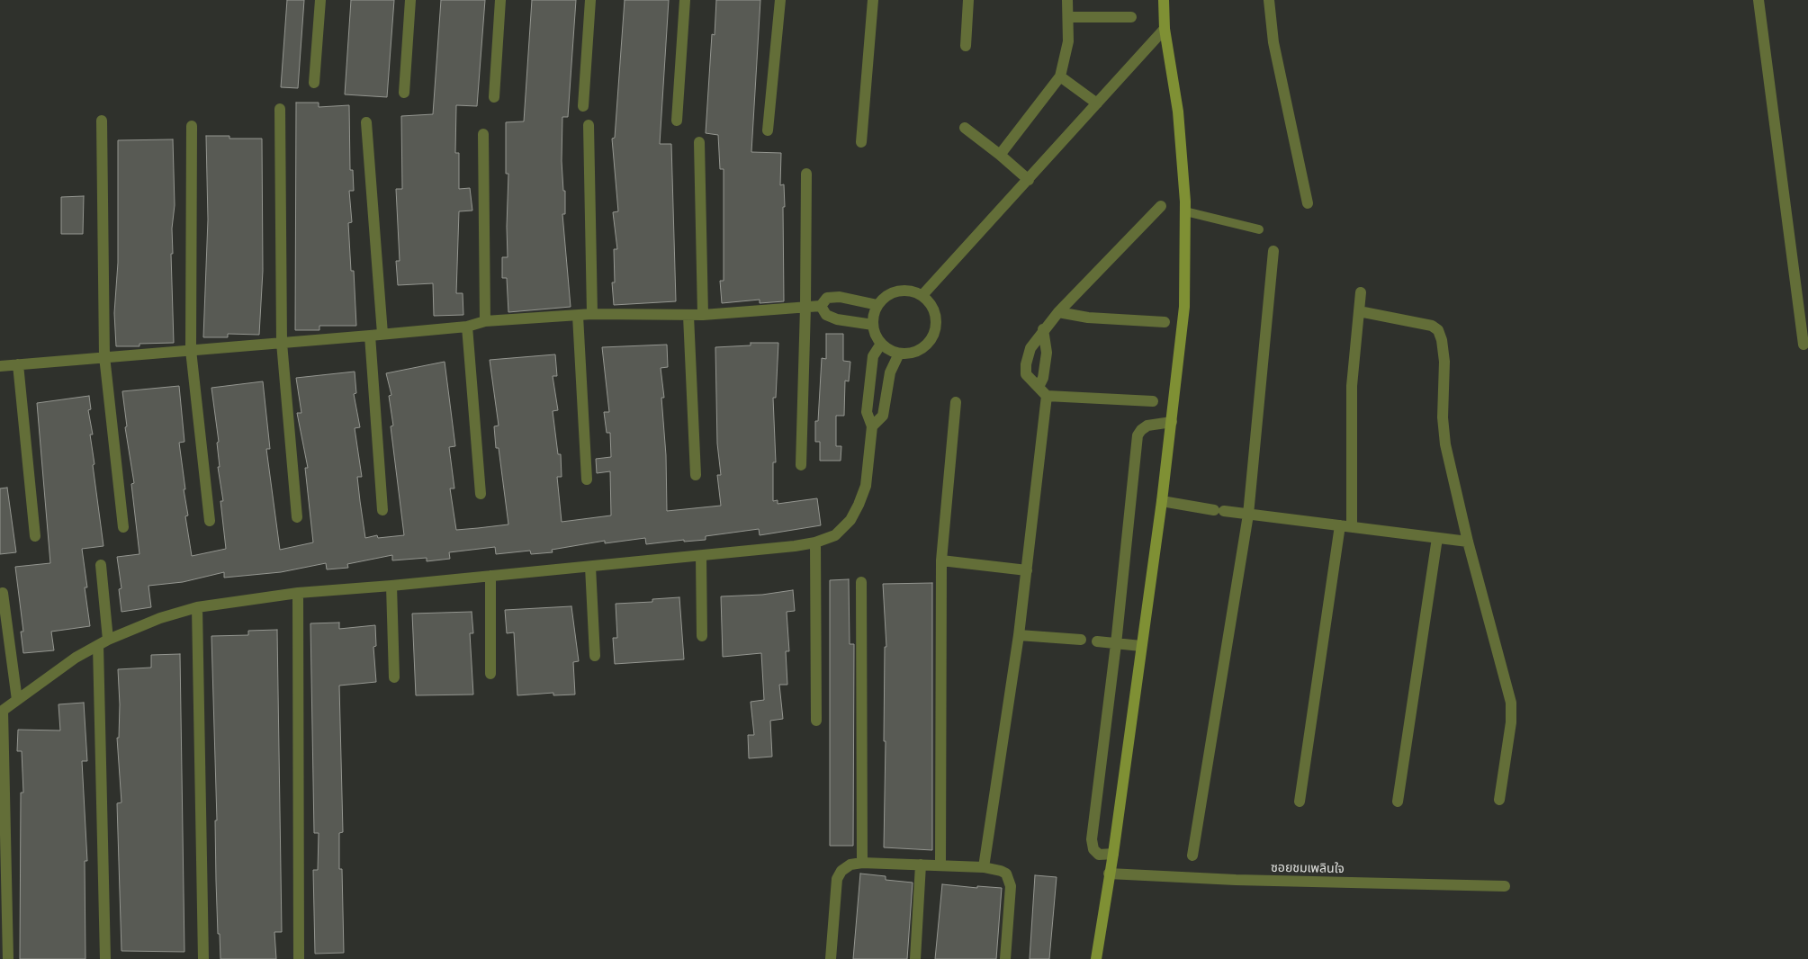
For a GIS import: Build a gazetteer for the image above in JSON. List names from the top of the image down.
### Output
{
  "streets": {
    "street": ["ซอยชมเพลินใจ"]
  }
}
